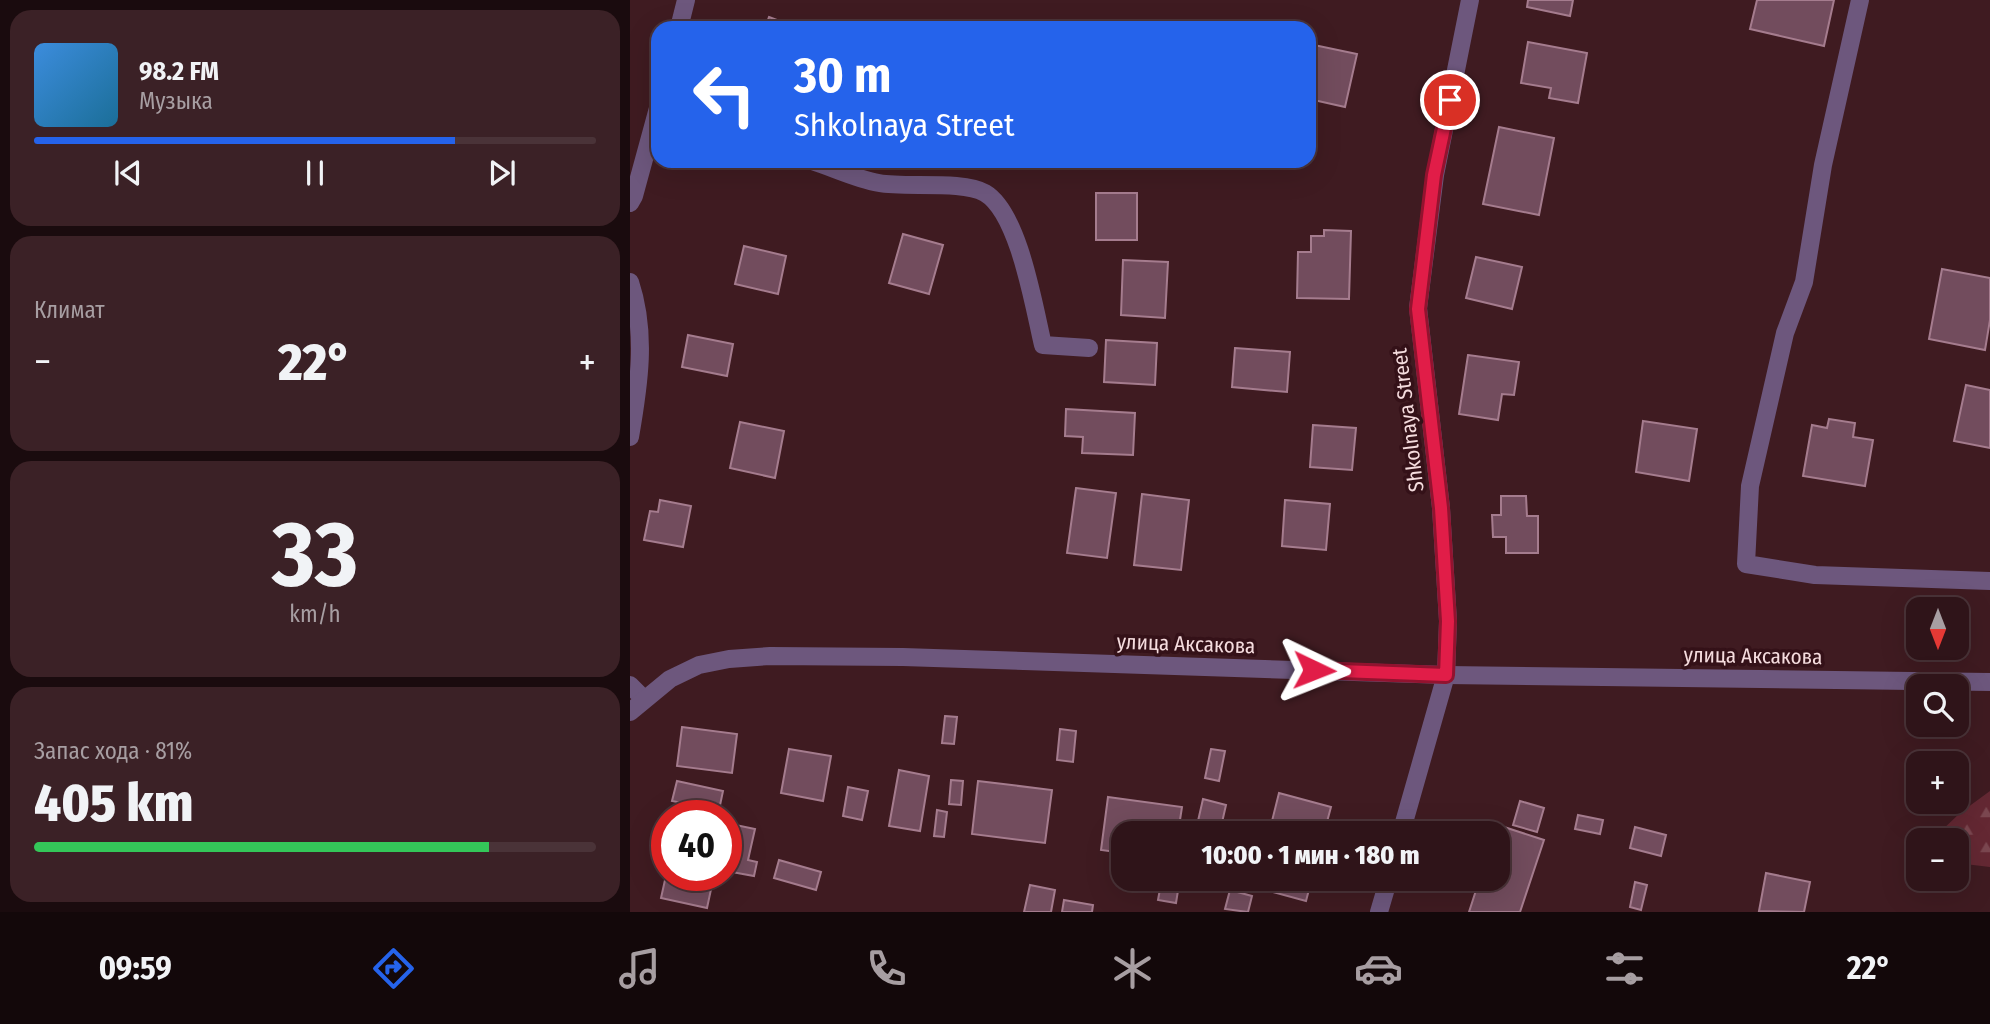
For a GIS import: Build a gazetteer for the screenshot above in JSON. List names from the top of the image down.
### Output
{
  "streets": {
    "street": ["Shkolnaya Street", "улица Аксакова"]
  },
  "crossings": [
    ["Shkolnaya Street", "улица Аксакова"]
  ],
  "north": "bottom",
  "page": {
    "turn": ["30 m", "Shkolnaya Street"],
    "song": ["98.2 FM", "Музыка"],
    "tile": [
      "Климат",
      ["33", "km/h"],
      ["Запас хода · 81%", "405 km"]
    ],
    "heat": ["−", "22°", "+"],
    "map_buttons": ["+", "−"],
    "limit": "40",
    "trip": "10:00 · 1 мин · 180 m",
    "tabs": ["09:59", "22°"]
  }
}
